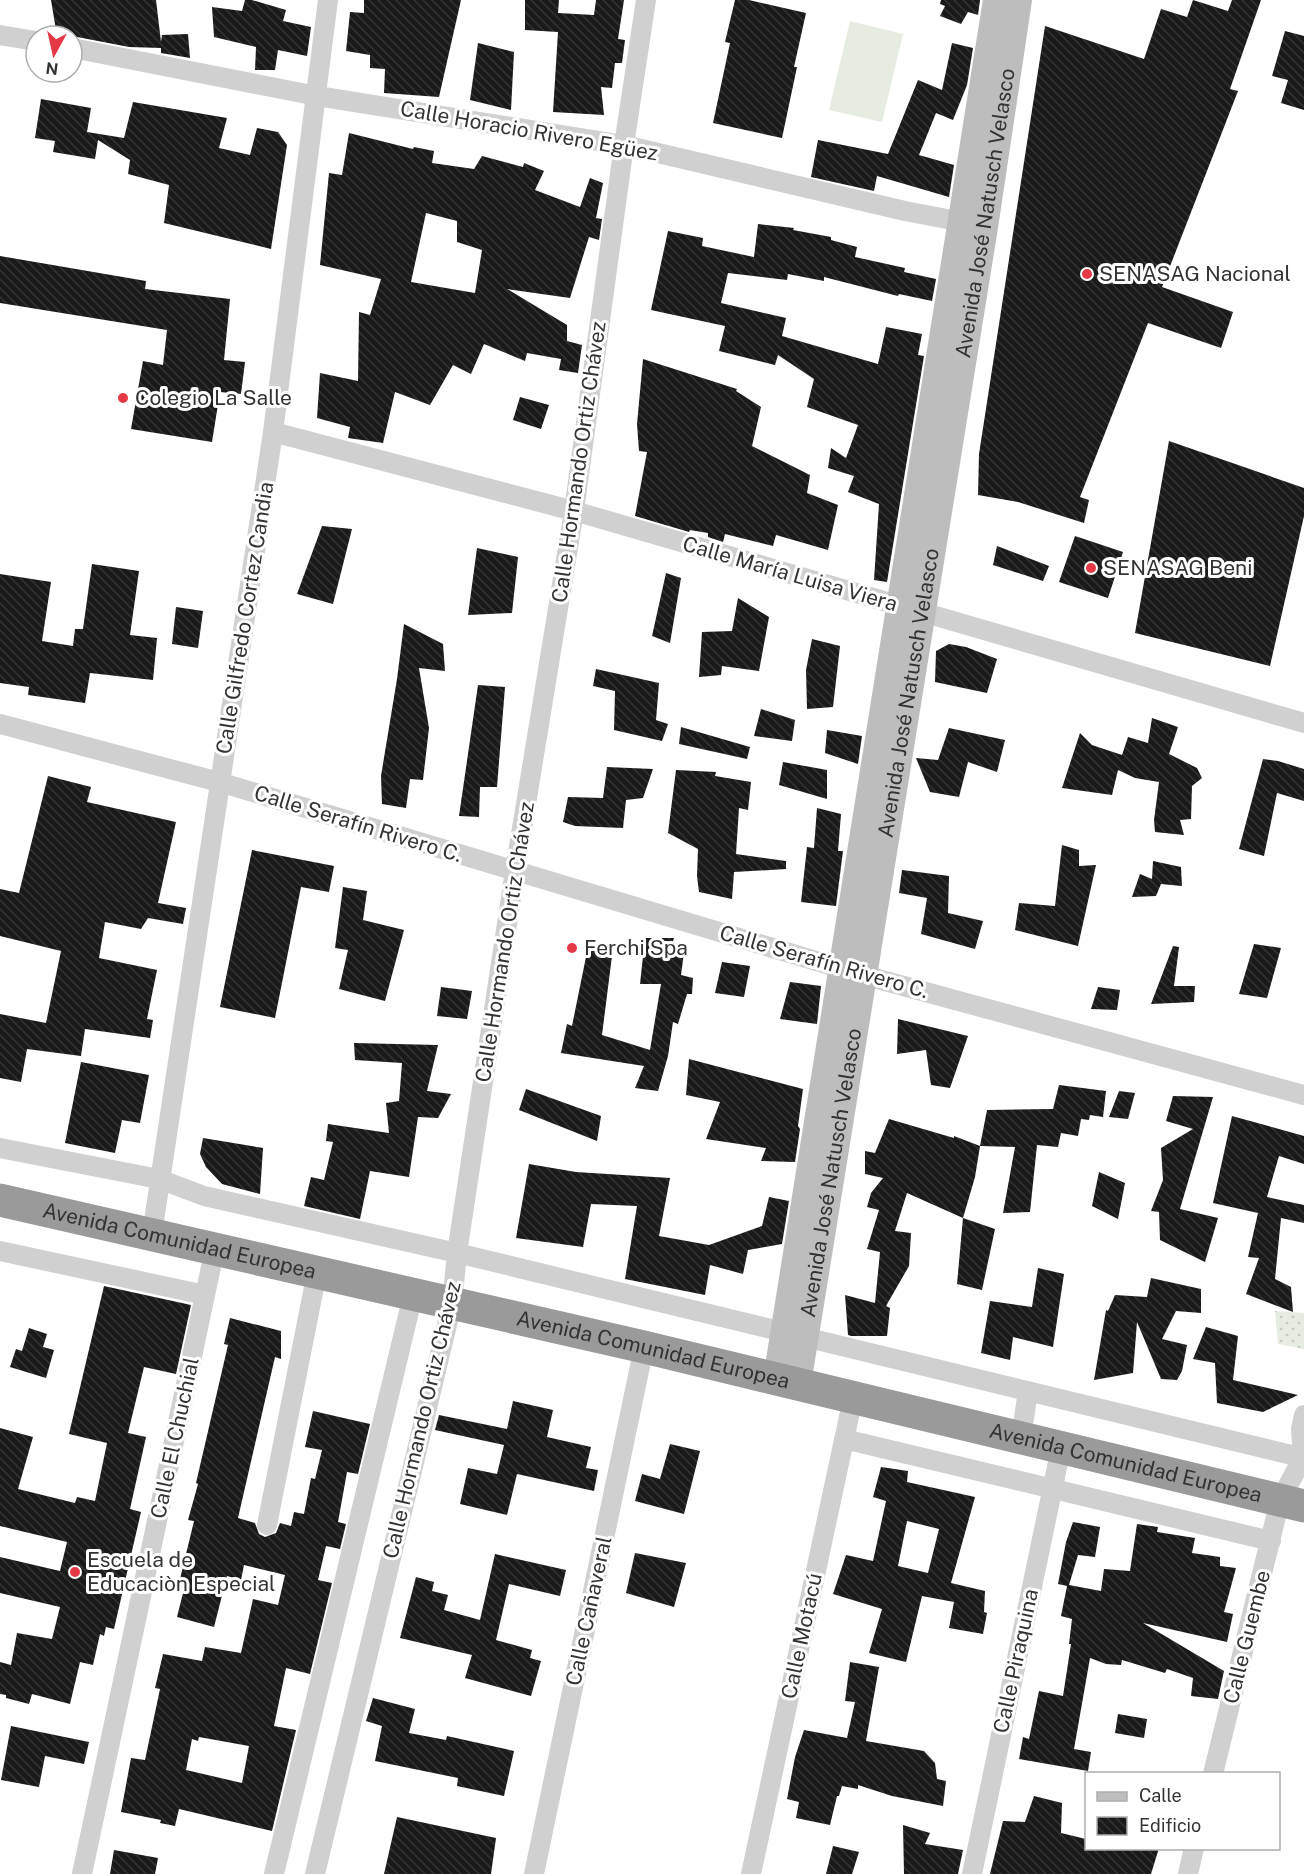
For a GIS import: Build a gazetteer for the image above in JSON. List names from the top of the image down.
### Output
{
  "streets": {
    "highway": ["Avenida Comunidad Europea"],
    "main road": ["Avenida José Natusch Velasco"],
    "street": [
      "Calle Horacio Rivero Egüez",
      "Calle Hormando Ortiz Chávez",
      "Calle María Luisa Viera",
      "Calle Gilfredo Cortez Candia",
      "Calle Serafín Rivero C.",
      "Calle El Chuchial",
      "Calle Cañaveral",
      "Calle Motacú",
      "Calle Guembe",
      "Calle Piraquina"
    ]
  },
  "crossings": [
    ["Calle Horacio Rivero Egüez", "Avenida José Natusch Velasco"],
    ["Calle Horacio Rivero Egüez", "Calle Hormando Ortiz Chávez"],
    ["Calle Horacio Rivero Egüez", "Calle Gilfredo Cortez Candia"],
    ["Avenida José Natusch Velasco", "Calle María Luisa Viera"],
    ["Avenida José Natusch Velasco", "Calle Serafín Rivero C."],
    ["Avenida José Natusch Velasco", "Avenida Comunidad Europea"],
    ["Calle Hormando Ortiz Chávez", "Calle María Luisa Viera"],
    ["Calle Hormando Ortiz Chávez", "Calle Serafín Rivero C."],
    ["Calle Hormando Ortiz Chávez", "Avenida Comunidad Europea"],
    ["Calle María Luisa Viera", "Calle Gilfredo Cortez Candia"],
    ["Calle Gilfredo Cortez Candia", "Calle Serafín Rivero C."],
    ["Calle Gilfredo Cortez Candia", "Avenida Comunidad Europea"],
    ["Avenida Comunidad Europea", "Calle El Chuchial"],
    ["Avenida Comunidad Europea", "Calle Cañaveral"],
    ["Avenida Comunidad Europea", "Calle Motacú"],
    ["Avenida Comunidad Europea", "Calle Guembe"],
    ["Avenida Comunidad Europea", "Calle Piraquina"]
  ],
  "places": [
    "SENASAG Nacional",
    "Colegio La Salle",
    "SENASAG Beni",
    "Ferchi Spa",
    "Escuela de Educaciòn Especial"
  ],
  "legend": ["Calle", "Edificio"],
  "north": "bottom"
}
